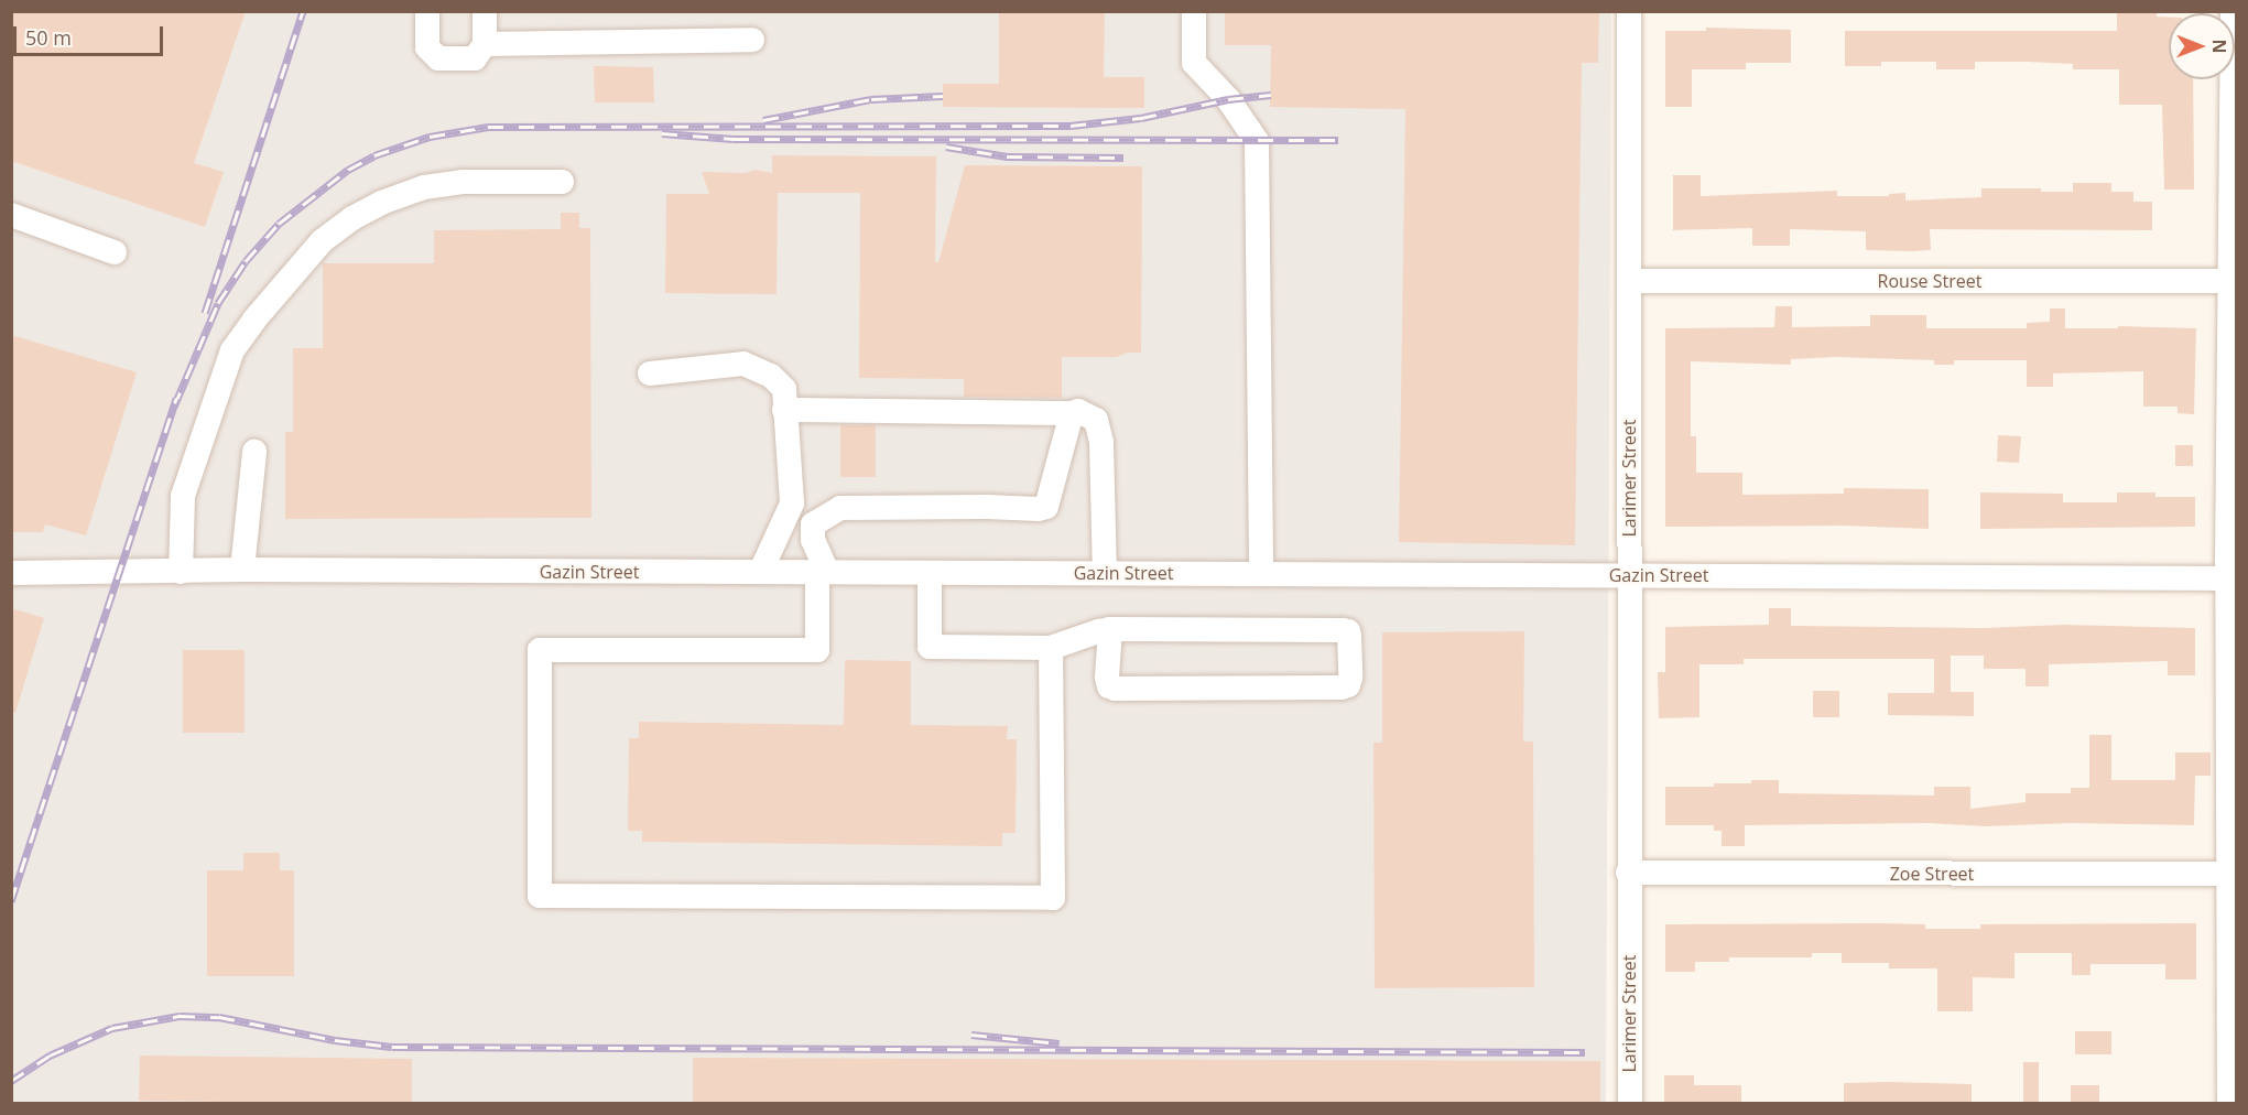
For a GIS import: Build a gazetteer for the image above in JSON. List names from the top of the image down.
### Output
{
  "streets": {
    "street": [
      "Rouse Street",
      "Larimer Street",
      "Gazin Street",
      "Zoe Street"
    ]
  },
  "crossings": [
    ["Rouse Street", "Larimer Street"],
    ["Larimer Street", "Gazin Street"],
    ["Larimer Street", "Zoe Street"]
  ],
  "scale_bar": "50 m",
  "north": "right"
}
